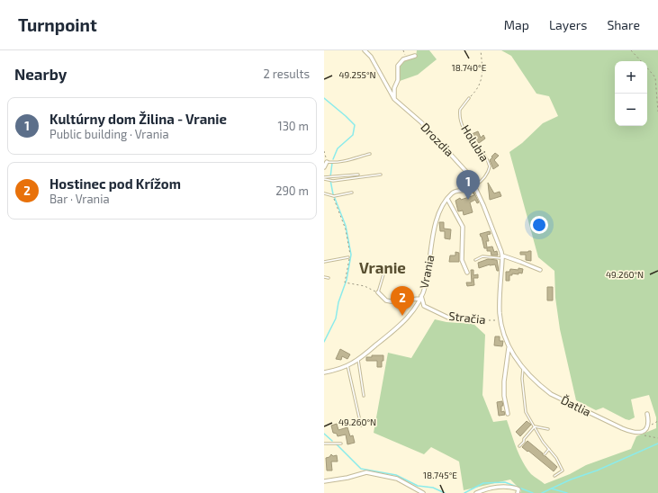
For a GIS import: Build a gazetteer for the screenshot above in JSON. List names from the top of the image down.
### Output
{
  "streets": {
    "street": [
      "Drozdia",
      "Vrania",
      "Stračia",
      "Ďatlia"
    ],
    "lane": ["Holubia"]
  },
  "crossings": [
    ["Drozdia", "Holubia"],
    ["Drozdia", "Ďatlia"],
    ["Holubia", "Ďatlia"],
    ["Vrania", "Stračia"],
    ["Stračia", "Ďatlia"]
  ],
  "districts": ["Vranie"],
  "page": {
    "header": "Turnpoint",
    "nav": ["Map", "Layers", "Share"],
    "heading": ["Nearby", "2 results"],
    "map_buttons": ["+", "−"],
    "list": [
      {
        "mark": "1",
        "name": "Kultúrny dom Žilina - Vranie",
        "note": "Public building · Vrania",
        "value": "130 m"
      },
      {
        "mark": "2",
        "name": "Hostinec pod Krížom",
        "note": "Bar · Vrania",
        "value": "290 m"
      }
    ],
    "pins": ["1", "2"]
  },
  "coordinates": [
    "18.740°E",
    "49.255°N",
    "49.260°N",
    "18.745°E"
  ]
}
